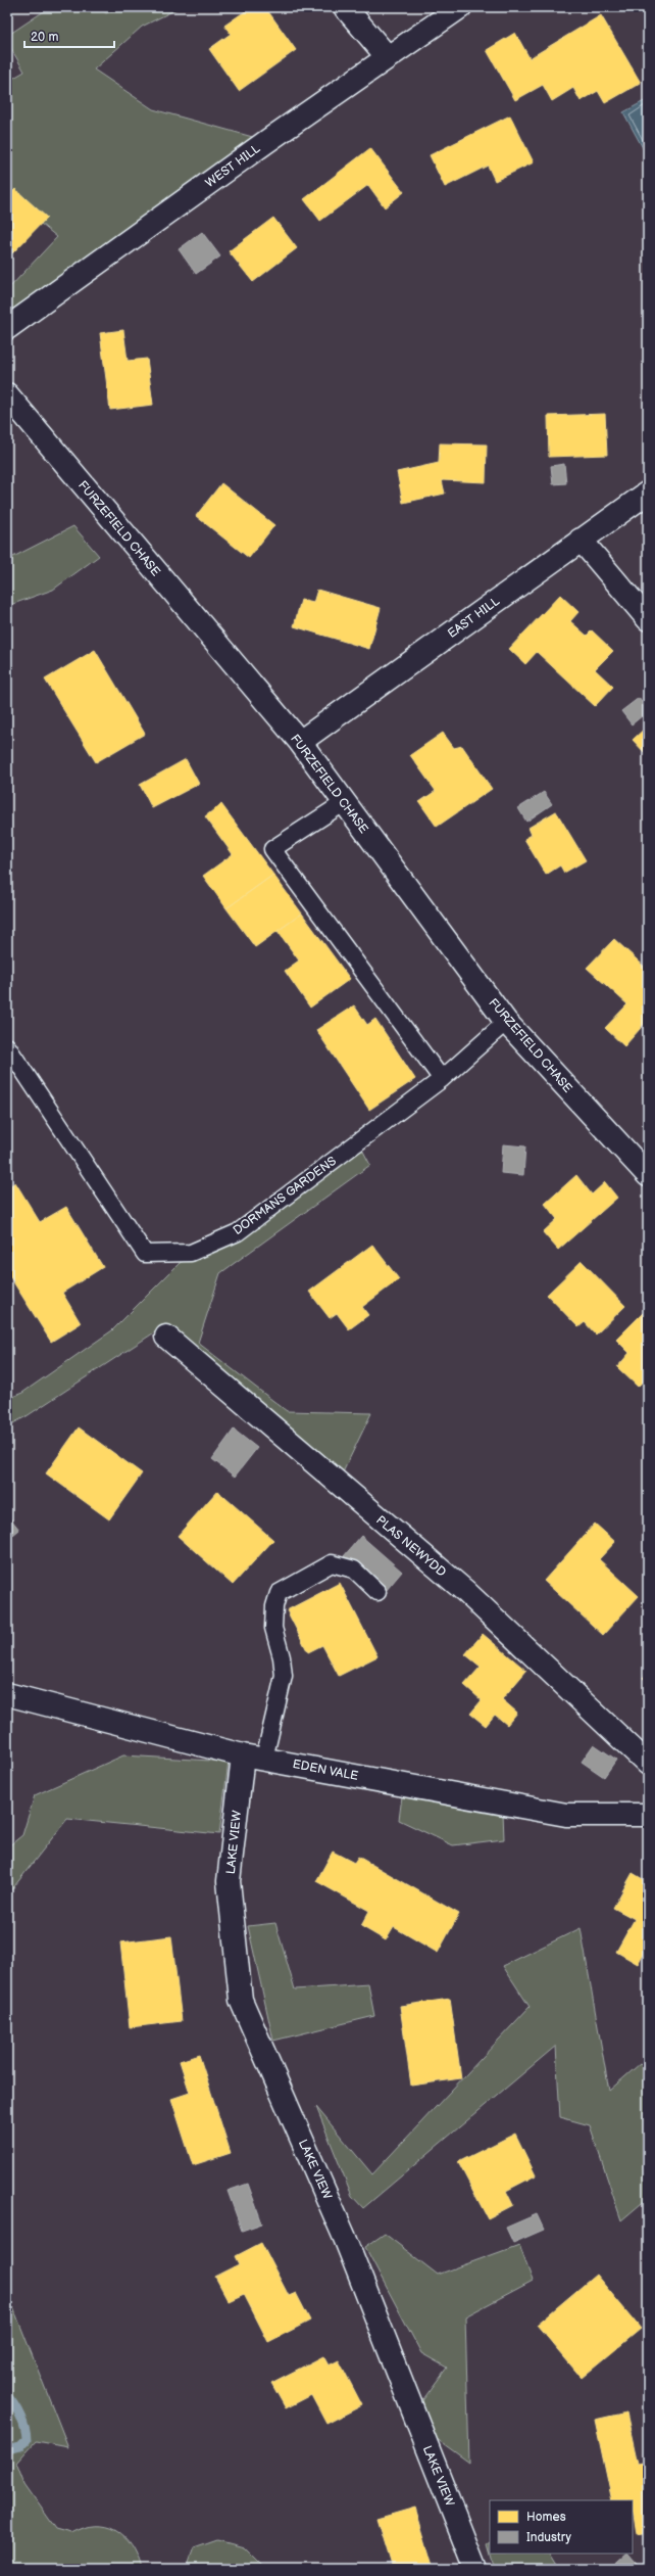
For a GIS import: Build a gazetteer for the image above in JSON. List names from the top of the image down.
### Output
{
  "streets": {
    "street": [
      "WEST HILL",
      "FURZEFIELD CHASE",
      "EAST HILL",
      "PLAS NEWYDD",
      "EDEN VALE",
      "LAKE VIEW"
    ],
    "lane": ["DORMANS GARDENS"]
  },
  "crossings": [
    ["FURZEFIELD CHASE", "EAST HILL"],
    ["FURZEFIELD CHASE", "DORMANS GARDENS"],
    ["EDEN VALE", "LAKE VIEW"]
  ],
  "legend": ["Homes", "Industry"],
  "scale_bar": "20 m"
}
